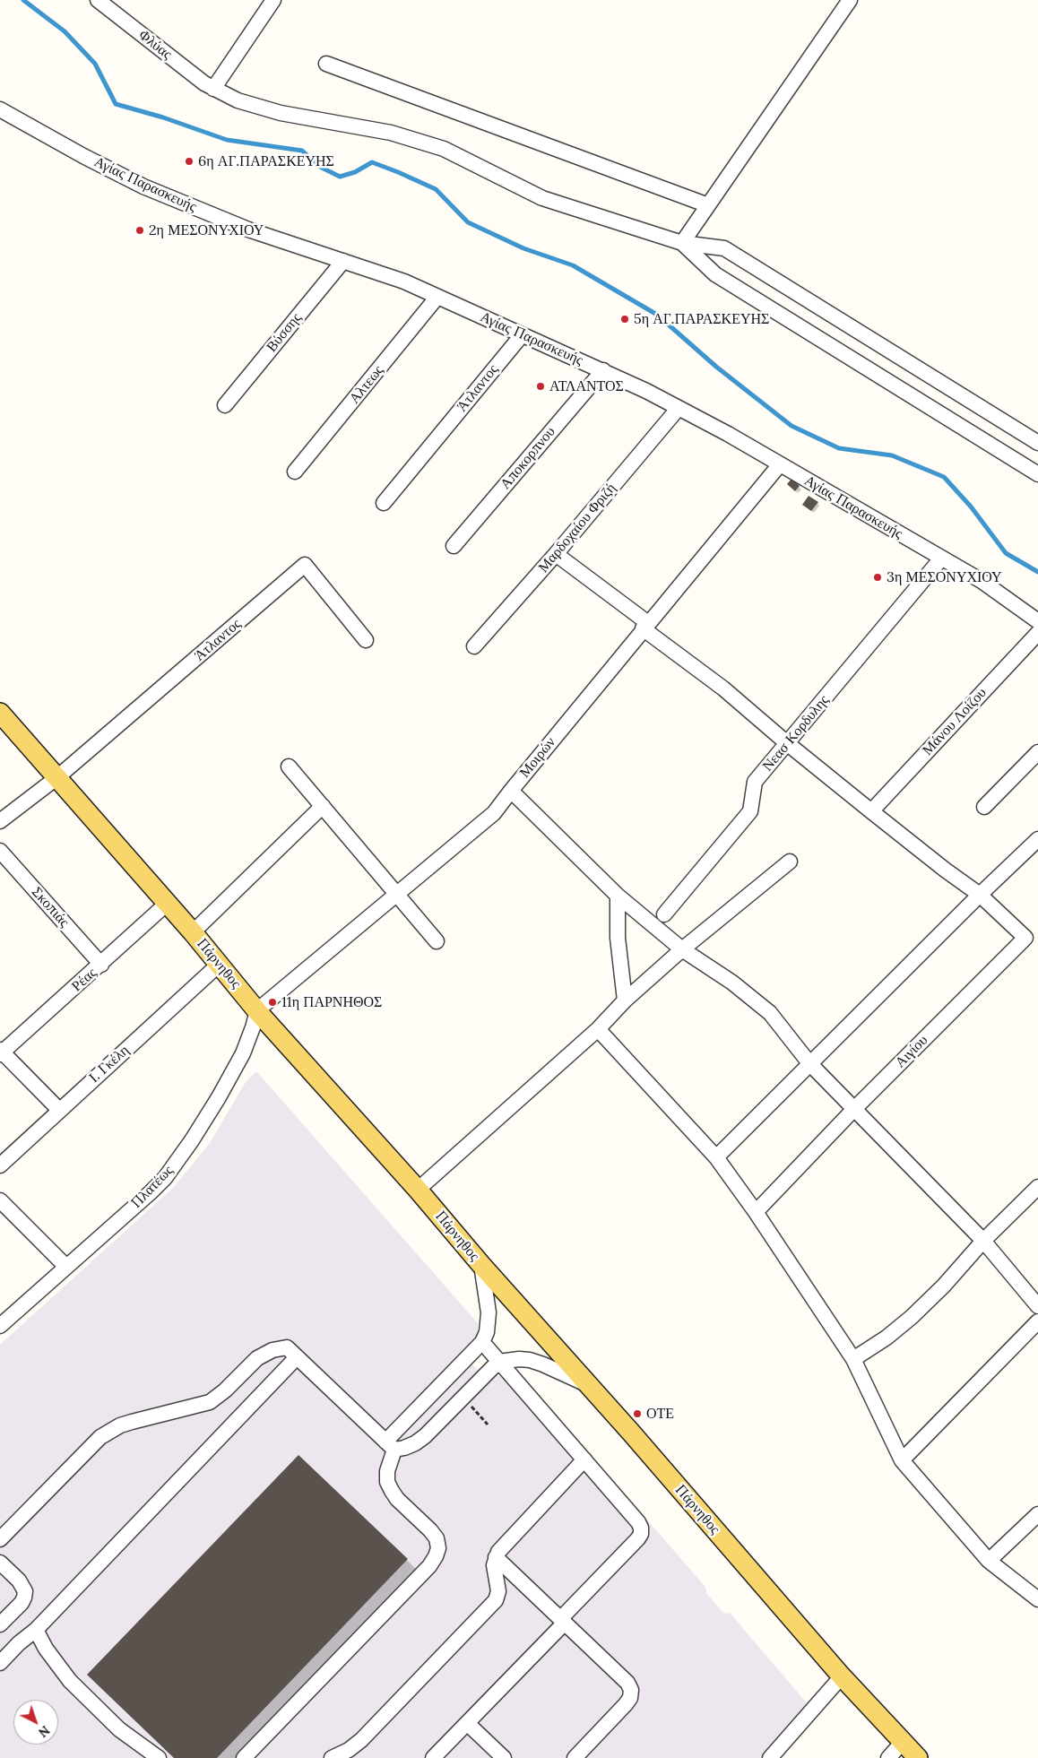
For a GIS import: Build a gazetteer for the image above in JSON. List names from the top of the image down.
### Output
{
  "streets": {
    "main road": ["Πάρνηθος"],
    "street": [
      "Φλύας",
      "Αγίας Παρασκευής",
      "Βύσσης",
      "Αλτεως",
      "Άτλαντος",
      "Αποκορπνου",
      "Μαρδοχαίου Φριζή",
      "Μάνου Λοίζου",
      "Νεασ Κορδυλης",
      "Μοιρών",
      "Σκοπιάς",
      "Ρέας",
      "Αιγίου",
      "Ι. Γκέλη",
      "Πλατέως"
    ]
  },
  "crossings": [
    ["Αγίας Παρασκευής", "Βύσσης"],
    ["Αγίας Παρασκευής", "Αλτεως"],
    ["Αγίας Παρασκευής", "Άτλαντος"],
    ["Αγίας Παρασκευής", "Αποκορπνου"],
    ["Αγίας Παρασκευής", "Μαρδοχαίου Φριζή"],
    ["Αγίας Παρασκευής", "Νεασ Κορδυλης"],
    ["Αγίας Παρασκευής", "Μοιρών"],
    ["Άτλαντος", "Πάρνηθος"],
    ["Μοιρών", "Πάρνηθος"],
    ["Μοιρών", "Πλατέως"],
    ["Σκοπιάς", "Ρέας"],
    ["Πάρνηθος", "Ρέας"],
    ["Πάρνηθος", "Ι. Γκέλη"],
    ["Πάρνηθος", "Πλατέως"]
  ],
  "places": [
    "6η ΑΓ.ΠΑΡΑΣΚΕΥΗΣ",
    "2η ΜΕΣΟΝΥΧΙΟΥ",
    "5η ΑΓ.ΠΑΡΑΣΚΕΥΗΣ",
    "ΑΤΛΑΝΤΟΣ",
    "3η ΜΕΣΟΝΥΧΙΟΥ",
    "11η ΠΑΡΝΗΘΟΣ",
    "ΟΤΕ"
  ],
  "north": "bottom right"
}
